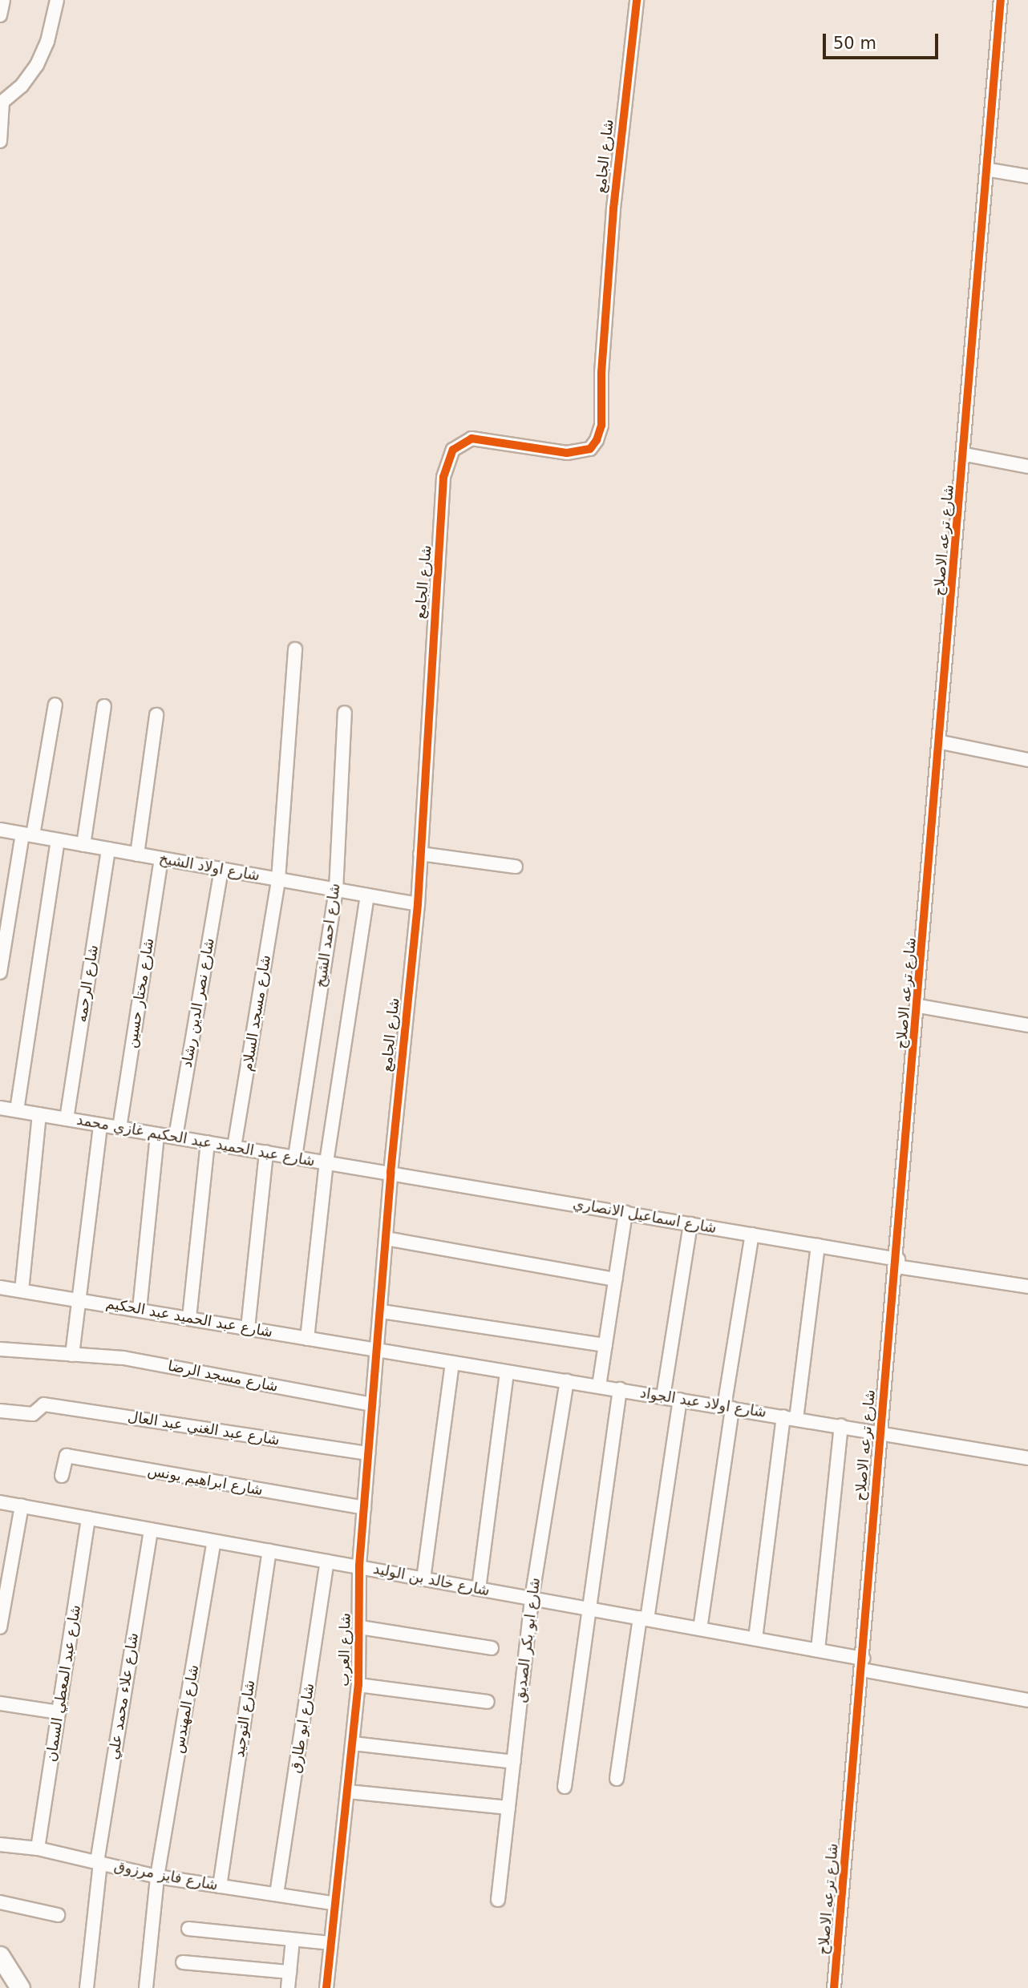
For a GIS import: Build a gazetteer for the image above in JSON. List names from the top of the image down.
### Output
{
  "streets": {
    "street": [
      "شارع الجامع",
      "شارع ترعه الاصلاح",
      "شارع اولاد الشيخ",
      "شارع احمد الشيخ",
      "شارع الرحمه",
      "شارع مختار حسين",
      "شارع نصر الدين رشاد",
      "شارع مسجد السلام",
      "شارع عبد الحميد عبد الحكيم غازي محمد",
      "شارع اسماعيل الانصاري",
      "شارع عبد الحميد عبد الحكيم",
      "شارع مسجد الرضا",
      "شارع اولاد عبد الجواد",
      "شارع عبد الغني عبد العال",
      "شارع ابراهيم يونس",
      "شارع خالد بن الوليد",
      "شارع ابو بكر الصديق",
      "شارع العرب",
      "شارع عبد المعطي السمان",
      "شارع علاء محمد علي",
      "شارع المهندس",
      "شارع التوحيد",
      "شارع ابو طارق",
      "شارع فايز مرزوق"
    ]
  },
  "crossings": [
    ["شارع الجامع", "شارع اولاد الشيخ"],
    ["شارع الجامع", "شارع عبد الحميد عبد الحكيم غازي محمد"],
    ["شارع الجامع", "شارع اسماعيل الانصاري"],
    ["شارع الجامع", "شارع العرب"],
    ["شارع ترعه الاصلاح", "شارع اسماعيل الانصاري"],
    ["شارع ترعه الاصلاح", "شارع اولاد عبد الجواد"],
    ["شارع ترعه الاصلاح", "شارع خالد بن الوليد"],
    ["شارع اولاد الشيخ", "شارع احمد الشيخ"],
    ["شارع اولاد الشيخ", "شارع الرحمه"],
    ["شارع اولاد الشيخ", "شارع مختار حسين"],
    ["شارع اولاد الشيخ", "شارع نصر الدين رشاد"],
    ["شارع اولاد الشيخ", "شارع مسجد السلام"],
    ["شارع احمد الشيخ", "شارع عبد الحميد عبد الحكيم غازي محمد"],
    ["شارع الرحمه", "شارع عبد الحميد عبد الحكيم غازي محمد"],
    ["شارع مختار حسين", "شارع عبد الحميد عبد الحكيم غازي محمد"],
    ["شارع نصر الدين رشاد", "شارع عبد الحميد عبد الحكيم غازي محمد"],
    ["شارع مسجد السلام", "شارع عبد الحميد عبد الحكيم غازي محمد"],
    ["شارع عبد الحميد عبد الحكيم غازي محمد", "شارع اسماعيل الانصاري"],
    ["شارع عبد الحميد عبد الحكيم", "شارع اولاد عبد الجواد"],
    ["شارع عبد الحميد عبد الحكيم", "شارع العرب"],
    ["شارع مسجد الرضا", "شارع العرب"],
    ["شارع اولاد عبد الجواد", "شارع ابو بكر الصديق"],
    ["شارع اولاد عبد الجواد", "شارع العرب"],
    ["شارع عبد الغني عبد العال", "شارع العرب"],
    ["شارع ابراهيم يونس", "شارع العرب"],
    ["شارع خالد بن الوليد", "شارع ابو بكر الصديق"],
    ["شارع خالد بن الوليد", "شارع العرب"],
    ["شارع خالد بن الوليد", "شارع عبد المعطي السمان"],
    ["شارع خالد بن الوليد", "شارع علاء محمد علي"],
    ["شارع خالد بن الوليد", "شارع المهندس"],
    ["شارع خالد بن الوليد", "شارع التوحيد"],
    ["شارع خالد بن الوليد", "شارع ابو طارق"],
    ["شارع العرب", "شارع فايز مرزوق"],
    ["شارع عبد المعطي السمان", "شارع فايز مرزوق"],
    ["شارع علاء محمد علي", "شارع فايز مرزوق"],
    ["شارع المهندس", "شارع فايز مرزوق"],
    ["شارع التوحيد", "شارع فايز مرزوق"],
    ["شارع ابو طارق", "شارع فايز مرزوق"]
  ],
  "scale_bar": "50 m"
}
